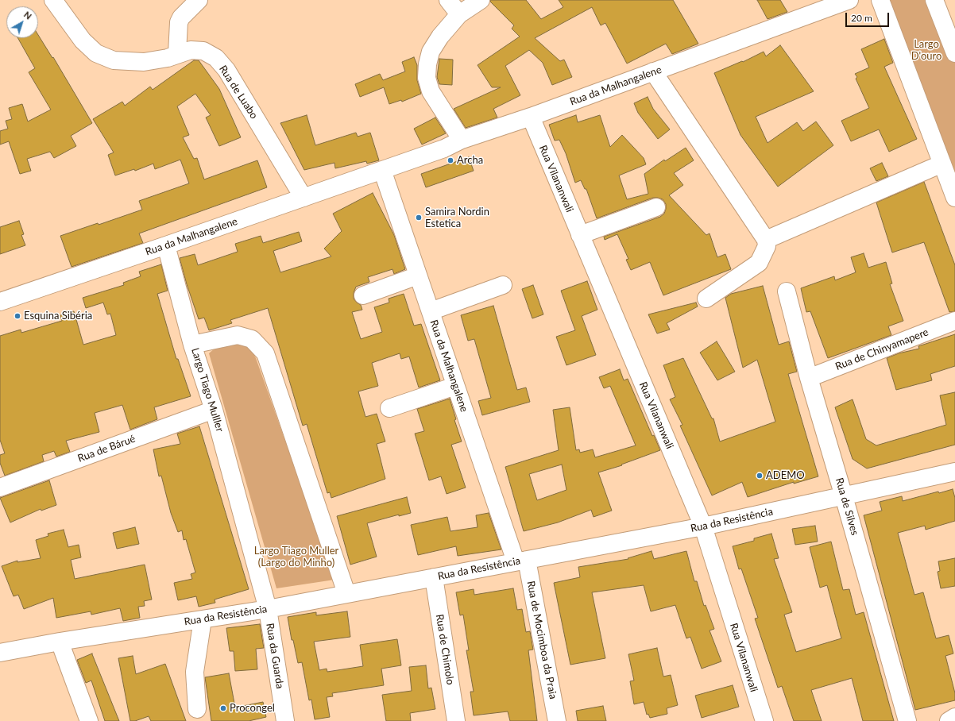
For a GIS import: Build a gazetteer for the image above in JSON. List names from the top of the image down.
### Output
{
  "streets": {
    "street": [
      "Rua da Malhangalene",
      "Rua de Luabo",
      "Rua Vilananwali",
      "Rua de Chinyamapere",
      "Largo Tiago Mulller",
      "Rua de Bárué",
      "Rua de Silves",
      "Rua da Resistência",
      "Rua de Mocimboa da Praia",
      "Rua de Chimolo",
      "Rua da Guarda"
    ]
  },
  "crossings": [
    ["Rua da Malhangalene", "Rua de Luabo"],
    ["Rua da Malhangalene", "Rua Vilananwali"],
    ["Rua da Malhangalene", "Rua da Resistência"],
    ["Rua da Malhangalene", "Rua de Mocimboa da Praia"],
    ["Rua Vilananwali", "Rua da Resistência"],
    ["Rua de Chinyamapere", "Rua de Silves"],
    ["Largo Tiago Mulller", "Rua de Bárué"],
    ["Largo Tiago Mulller", "Rua da Resistência"],
    ["Largo Tiago Mulller", "Rua da Guarda"],
    ["Rua de Silves", "Rua da Resistência"],
    ["Rua da Resistência", "Rua de Mocimboa da Praia"],
    ["Rua da Resistência", "Rua de Chimolo"],
    ["Rua da Resistência", "Rua da Guarda"]
  ],
  "parks": ["Largo D'ouro", "Largo Tiago Muller (Largo do Minho)"],
  "places": [
    "Archa",
    "Samira Nordin Estetica",
    "Esquina Sibéria",
    "ADEMO",
    "Procongel"
  ],
  "scale_bar": "20 m",
  "north": "top right"
}
